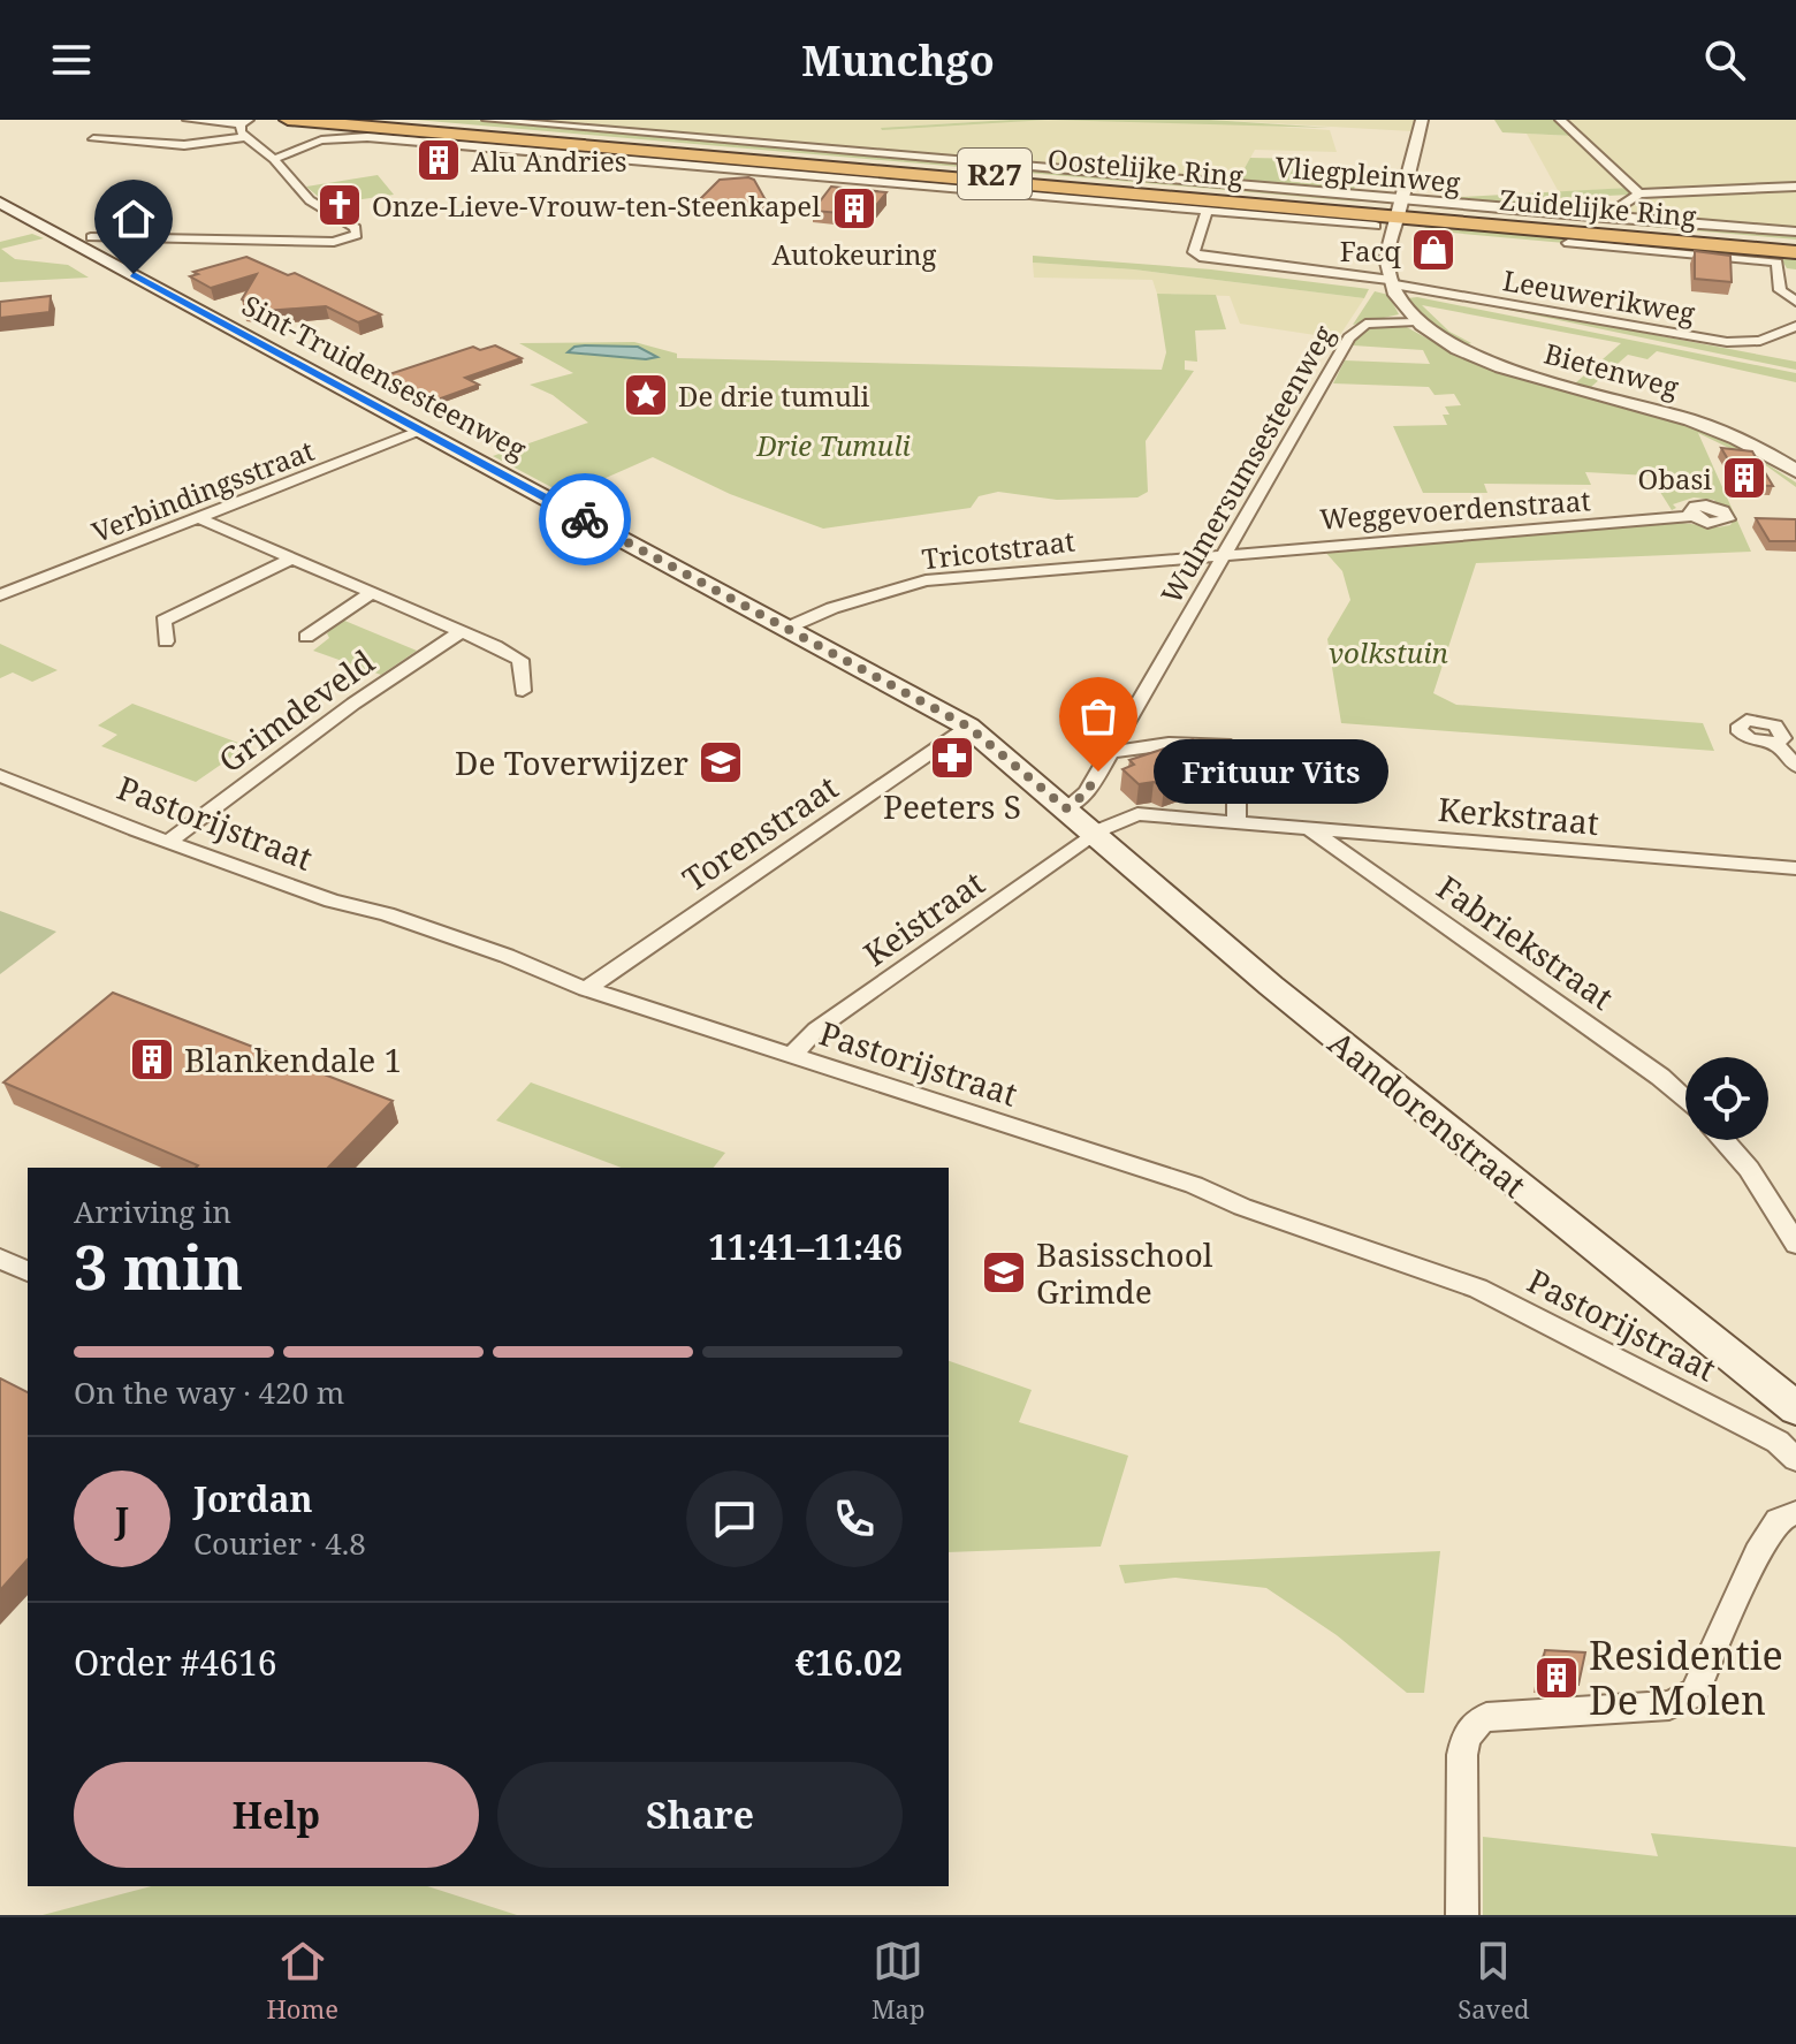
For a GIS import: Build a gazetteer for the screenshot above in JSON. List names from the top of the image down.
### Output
{
  "streets": {
    "highway": ["Oostelijke Ring", "R27", "Zuidelijke Ring"],
    "main road": ["Sint-Truidensesteenweg", "Aandorenstraat"],
    "street": [
      "Vliegpleinweg",
      "Leeuwerikweg",
      "Bietenweg",
      "Wulmersumsesteenweg",
      "Verbindingsstraat",
      "Weggevoerdenstraat",
      "Tricotstraat",
      "Grimdeveld",
      "Kerkstraat",
      "Pastorijstraat",
      "Torenstraat",
      "Keistraat",
      "Fabriekstraat"
    ]
  },
  "crossings": [
    ["Oostelijke Ring", "Vliegpleinweg"],
    ["Oostelijke Ring", "Zuidelijke Ring"],
    ["Vliegpleinweg", "Zuidelijke Ring"],
    ["Bietenweg", "Wulmersumsesteenweg"],
    ["Sint-Truidensesteenweg", "Wulmersumsesteenweg"],
    ["Sint-Truidensesteenweg", "Verbindingsstraat"],
    ["Sint-Truidensesteenweg", "Tricotstraat"],
    ["Sint-Truidensesteenweg", "Torenstraat"],
    ["Sint-Truidensesteenweg", "Aandorenstraat"],
    ["Wulmersumsesteenweg", "Weggevoerdenstraat"],
    ["Wulmersumsesteenweg", "Tricotstraat"],
    ["Wulmersumsesteenweg", "Aandorenstraat"],
    ["Weggevoerdenstraat", "Tricotstraat"],
    ["Grimdeveld", "Pastorijstraat"],
    ["Kerkstraat", "Keistraat"],
    ["Kerkstraat", "Fabriekstraat"],
    ["Kerkstraat", "Aandorenstraat"],
    ["Pastorijstraat", "Torenstraat"],
    ["Pastorijstraat", "Keistraat"],
    ["Keistraat", "Aandorenstraat"]
  ],
  "parks": ["Drie Tumuli", "volkstuin"],
  "places": {
    "building": [
      "Alu Andries",
      "Autokeuring",
      "Obasi",
      "Blankendale 1",
      "Residentie De Molen"
    ],
    "church": ["Onze-Lieve-Vrouw-ten-Steenkapel"],
    "shop": ["Facq"],
    "place": ["De drie tumuli"],
    "pharmacy": ["Peeters S"],
    "school or university": ["De Toverwijzer", "Basisschool Grimde"],
    "other": ["Frituur Vits"]
  },
  "page": {
    "header": "Munchgo",
    "bubble": "Frituur Vits",
    "heading": ["3 min", "Arriving in", "11:41–11:46"],
    "panel": [
      "Jordan",
      "Courier · 4.8",
      "Order #4616",
      "€16.02"
    ],
    "bar": "On the way · 420 m",
    "round": "J",
    "buttons": ["Help", "Share"],
    "tabs": ["Home", "Map", "Saved"]
  }
}
